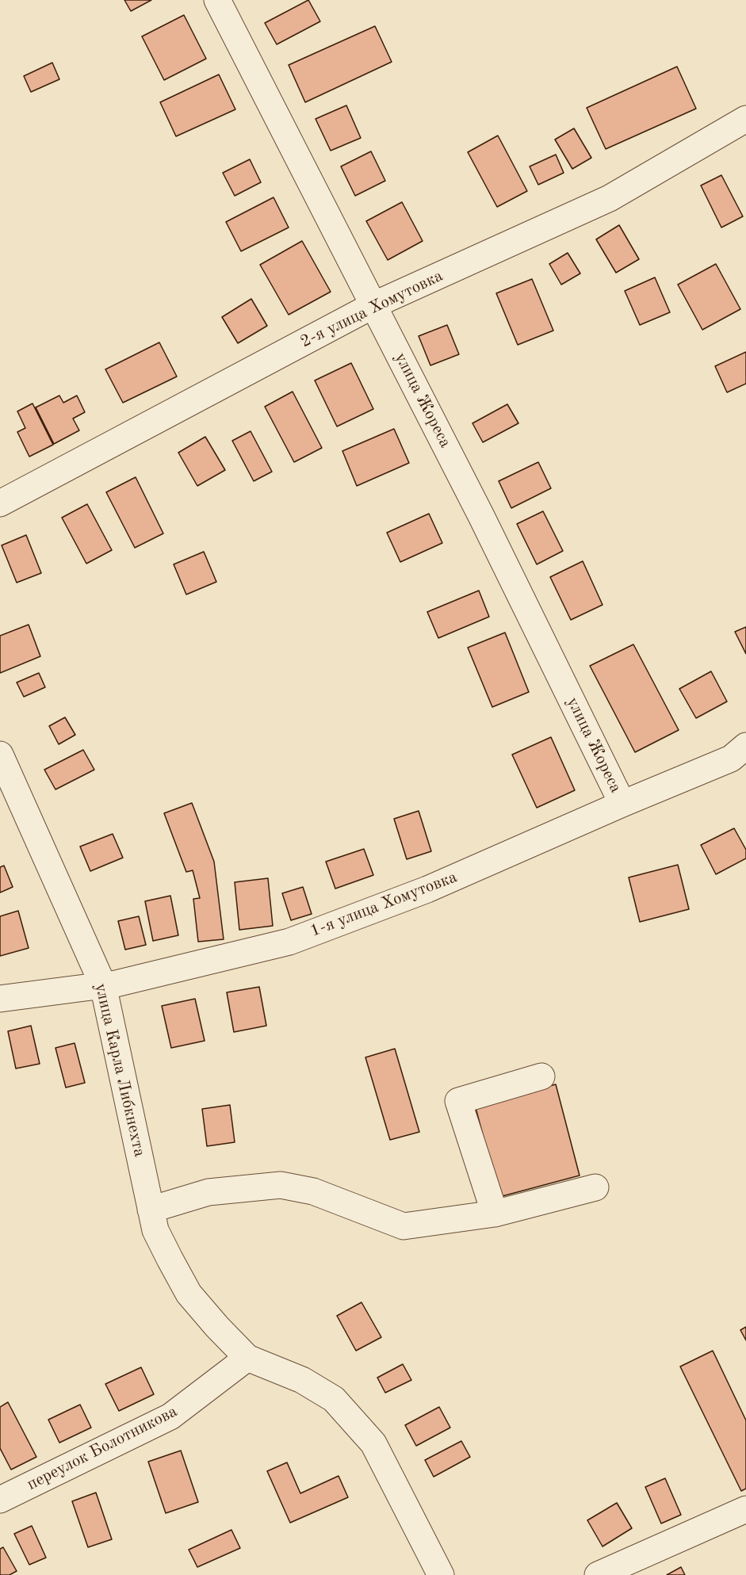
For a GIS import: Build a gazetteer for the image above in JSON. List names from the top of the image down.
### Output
{
  "streets": {
    "street": [
      "2-я улица Хомутовка",
      "улица Жореса",
      "1-я улица Хомутовка",
      "улица Карла Либкнехта",
      "переулок Болотникова"
    ]
  },
  "crossings": [
    ["2-я улица Хомутовка", "улица Жореса"],
    ["улица Жореса", "1-я улица Хомутовка"],
    ["1-я улица Хомутовка", "улица Карла Либкнехта"],
    ["улица Карла Либкнехта", "переулок Болотникова"]
  ]
}
